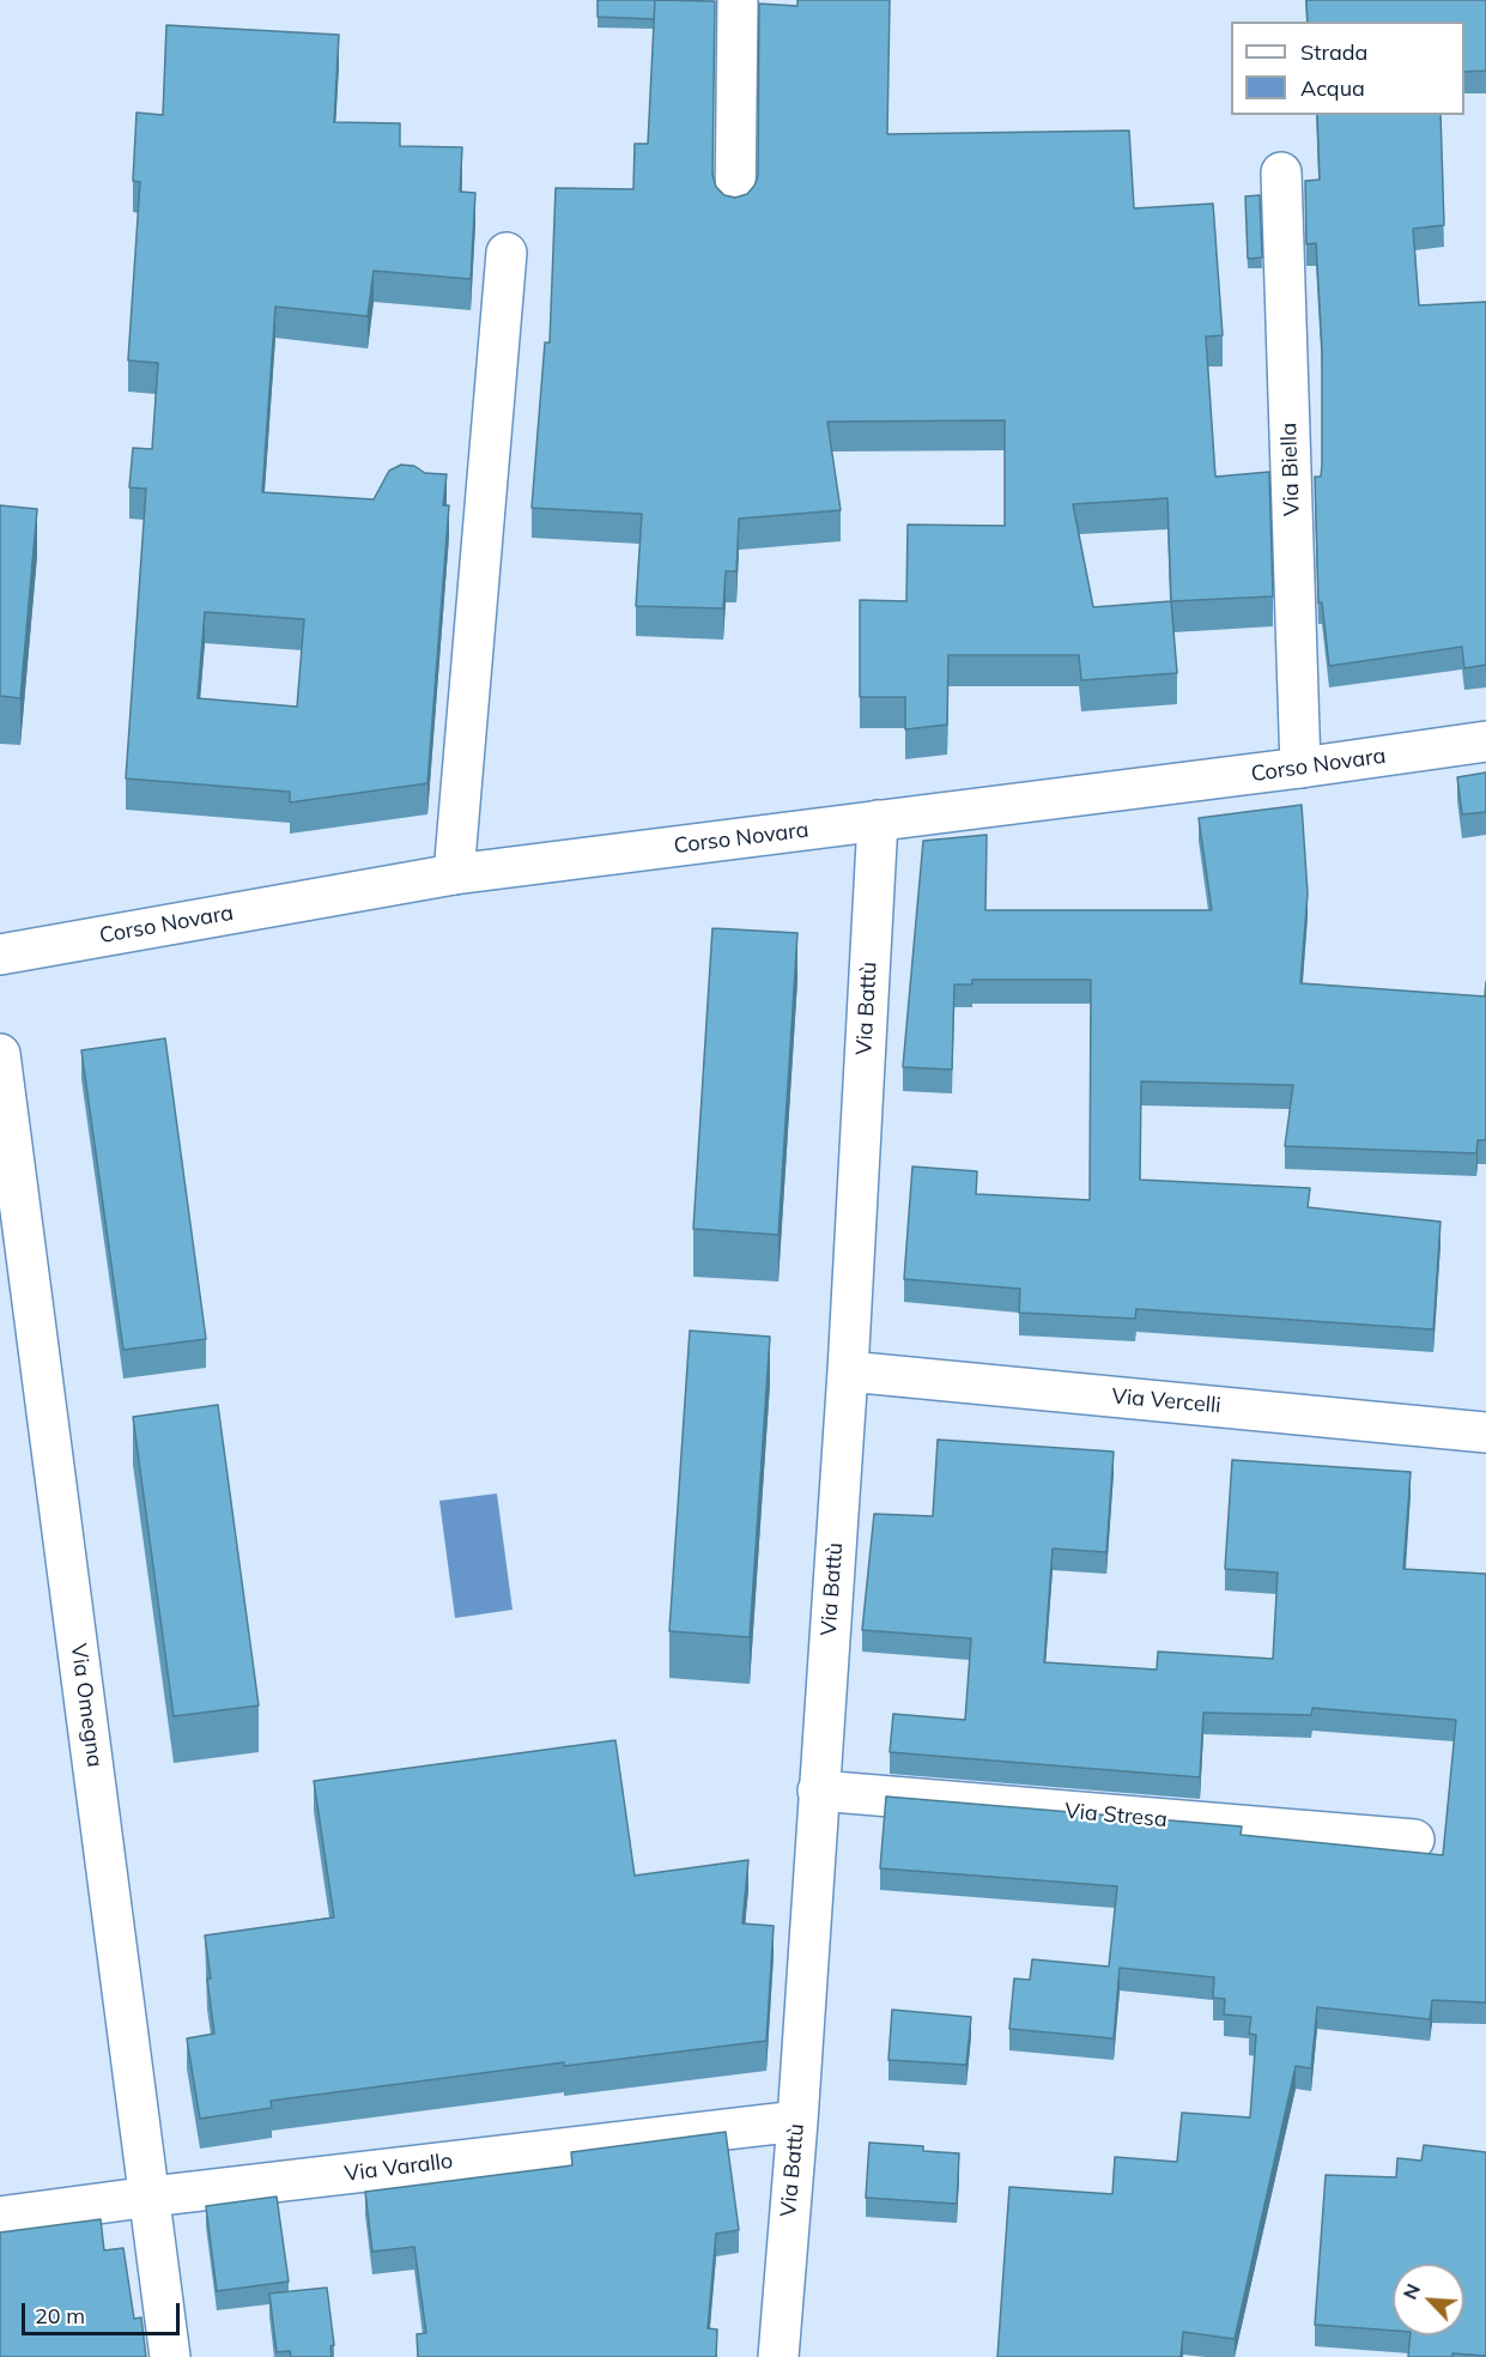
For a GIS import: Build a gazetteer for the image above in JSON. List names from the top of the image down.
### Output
{
  "streets": {
    "street": [
      "Via Biella",
      "Corso Novara",
      "Via Battù",
      "Via Vercelli",
      "Via Omegna",
      "Via Stresa",
      "Via Varallo"
    ]
  },
  "crossings": [
    ["Via Biella", "Corso Novara"],
    ["Corso Novara", "Via Battù"],
    ["Via Battù", "Via Vercelli"],
    ["Via Battù", "Via Stresa"],
    ["Via Battù", "Via Varallo"],
    ["Via Omegna", "Via Varallo"]
  ],
  "legend": ["Strada", "Acqua"],
  "scale_bar": "20 m",
  "north": "top left"
}
